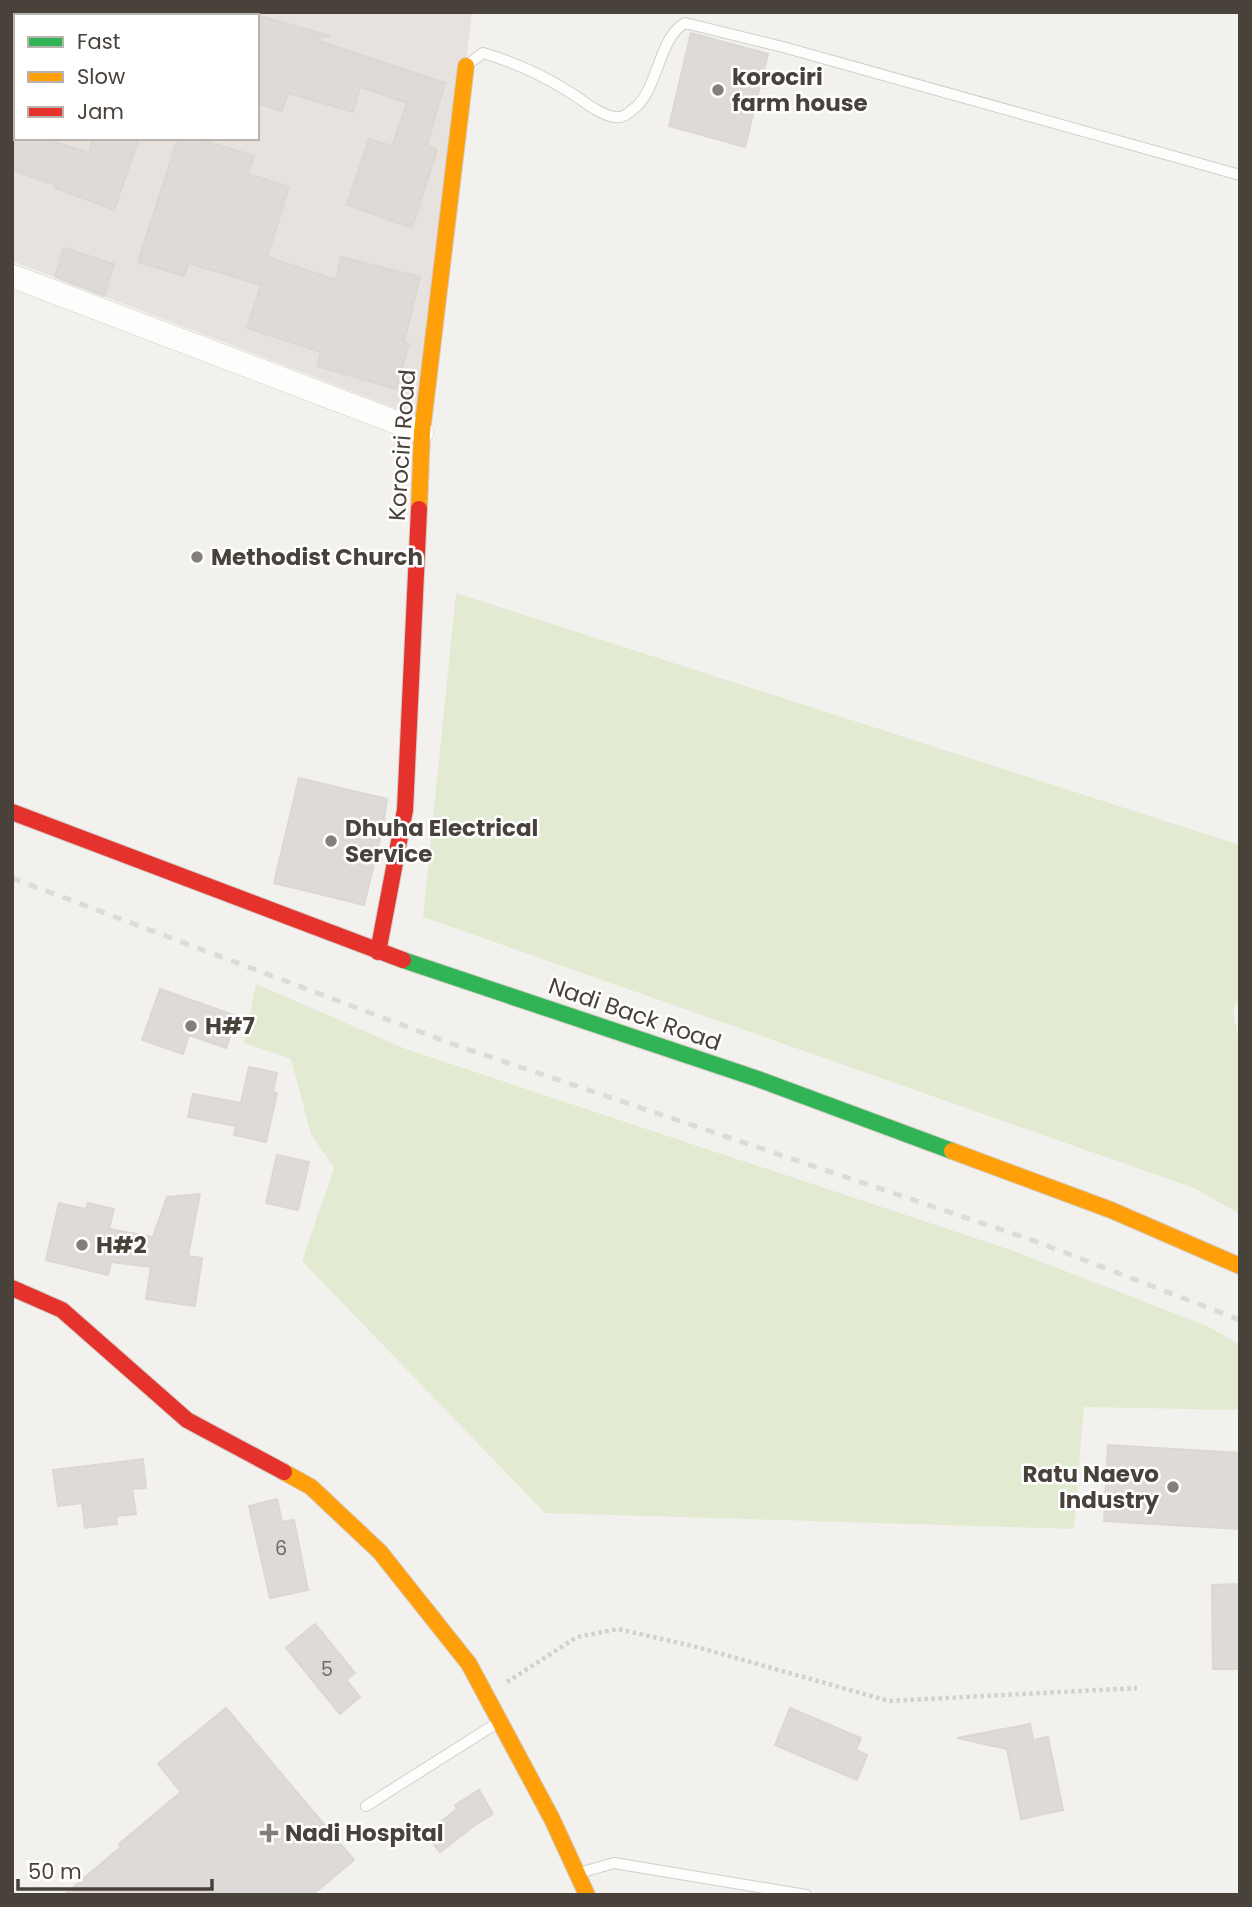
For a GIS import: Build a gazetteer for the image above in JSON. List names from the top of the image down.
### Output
{
  "streets": {
    "main road": ["Korociri Road", "Nadi Back Road"]
  },
  "crossings": [
    ["Korociri Road", "Nadi Back Road"]
  ],
  "places": {
    "other": [
      "korociri farm house",
      "Methodist Church",
      "Dhuha Electrical Service",
      "H#7",
      "H#2",
      "Ratu Naevo Industry"
    ],
    "health": ["Nadi Hospital"]
  },
  "house_numbers": ["6", "5"],
  "legend": ["Fast", "Slow", "Jam"],
  "scale_bar": "50 m"
}
